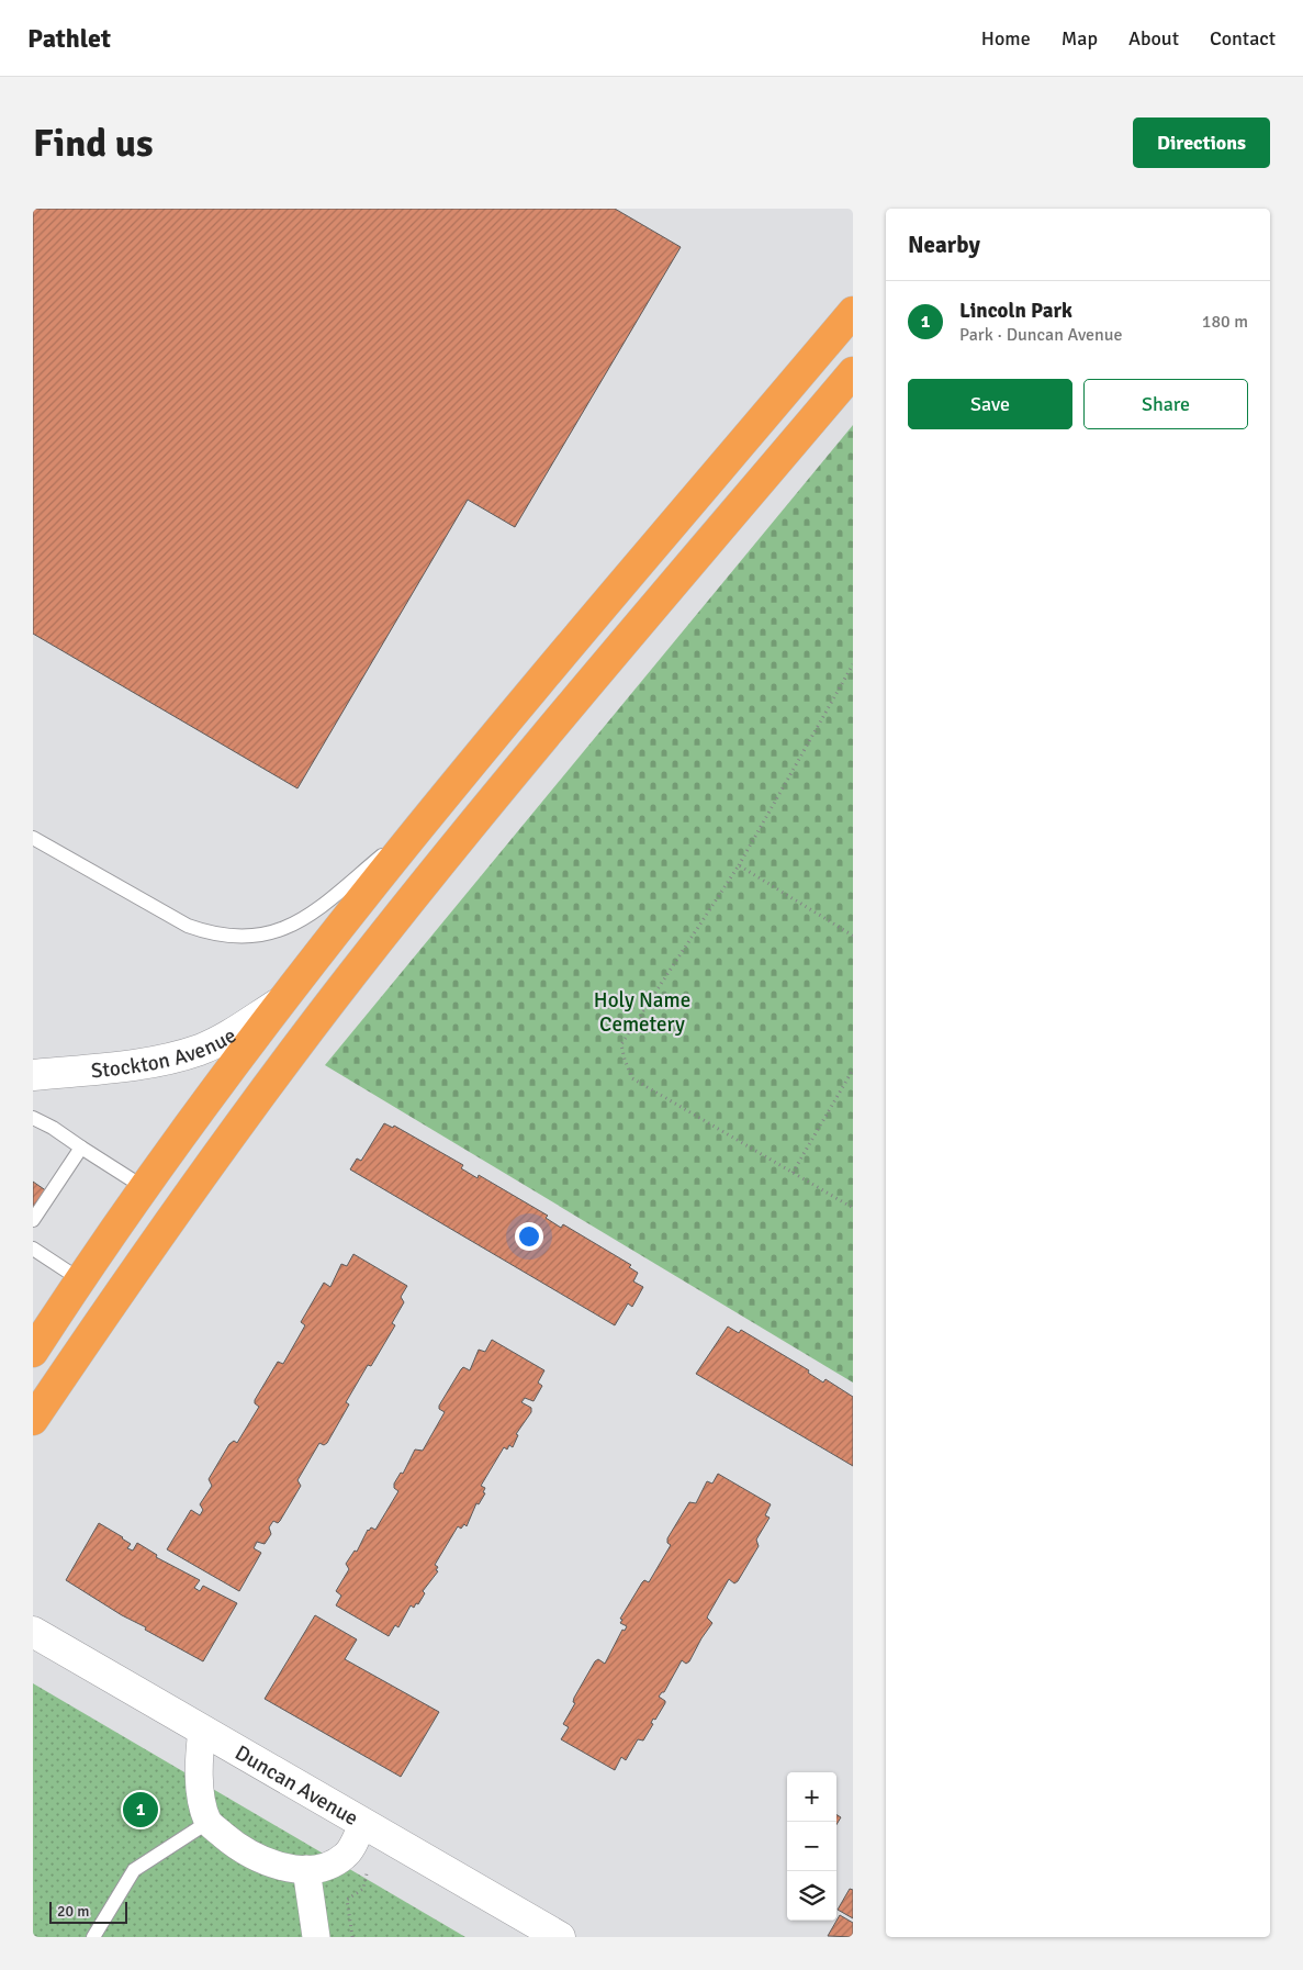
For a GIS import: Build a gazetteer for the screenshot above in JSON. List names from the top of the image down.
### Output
{
  "streets": {
    "main road": ["Stockton Avenue", "Duncan Avenue"]
  },
  "parks": ["Holy Name Cemetery"],
  "scale_bar": "20 m",
  "page": {
    "header": "Pathlet",
    "nav": [
      "Home",
      "Map",
      "About",
      "Contact"
    ],
    "buttons": [
      "Directions",
      ["Save", "Share"]
    ],
    "title": "Find us",
    "heading": "Nearby",
    "list": [
      {
        "mark": "1",
        "name": "Lincoln Park",
        "note": "Park · Duncan Avenue",
        "value": "180 m"
      }
    ],
    "map_buttons": ["+", "−"],
    "pins": "1",
    "scale": "20 m"
  }
}
